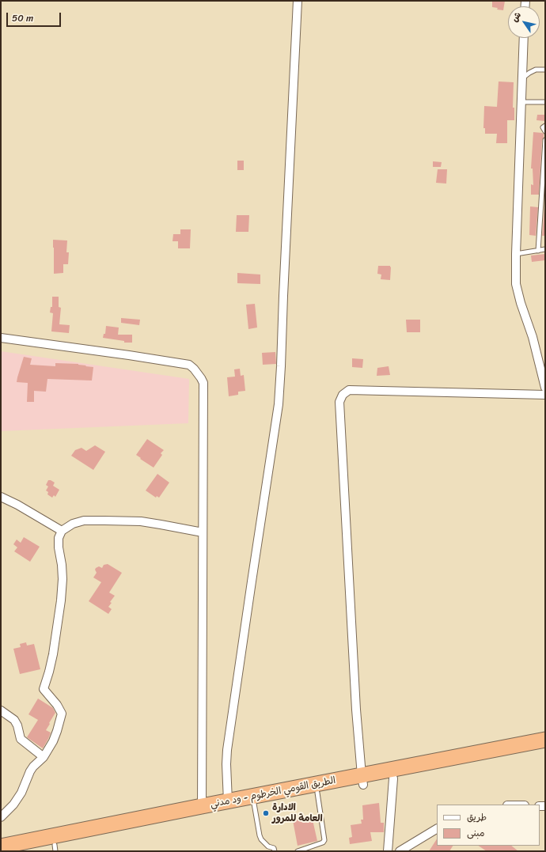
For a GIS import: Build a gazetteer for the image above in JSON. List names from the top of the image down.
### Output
{
  "streets": {
    "highway": ["الطريق القومي الخرطوم - ود مدني"]
  },
  "places": ["الادارة العامة للمرور"],
  "legend": ["طريق", "مبنى"],
  "scale_bar": "50 m",
  "north": "top left"
}
